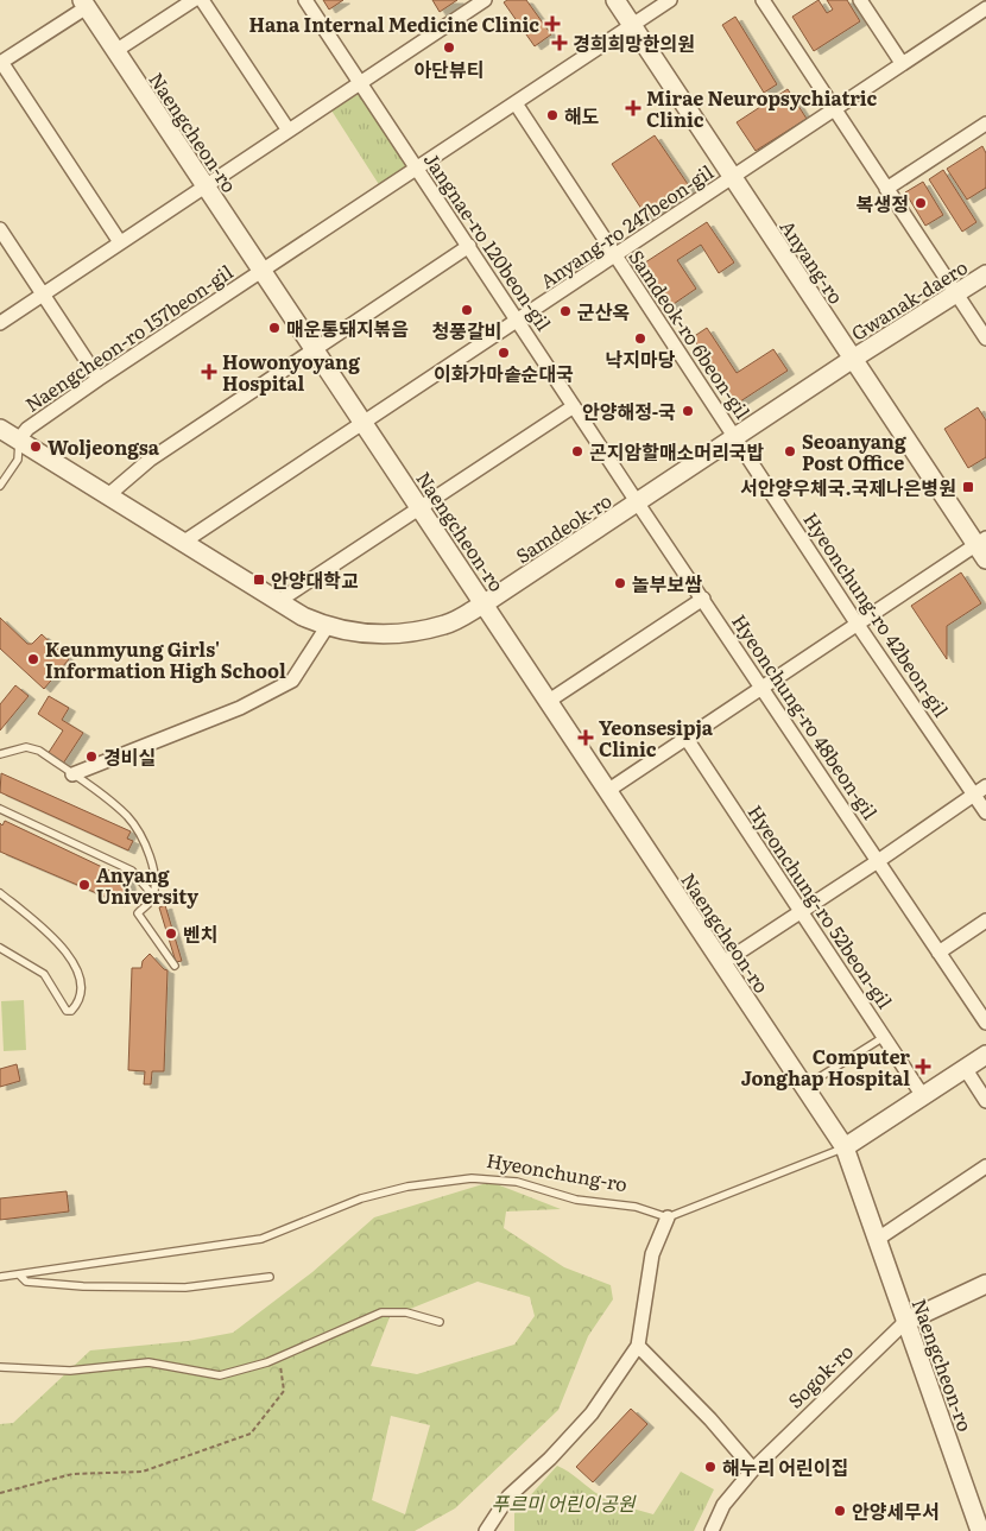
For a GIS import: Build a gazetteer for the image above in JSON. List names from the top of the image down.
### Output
{
  "streets": {
    "street": [
      "Naengcheon-ro",
      "Anyang-ro 247beon-gil",
      "Jangnae-ro 120beon-gil",
      "Anyang-ro",
      "Gwanak-daero",
      "Samdeok-ro 6beon-gil",
      "Naengcheon-ro 157beon-gil",
      "Samdeok-ro",
      "Hyeonchung-ro 42beon-gil",
      "Hyeonchung-ro 48beon-gil",
      "Hyeonchung-ro 52beon-gil",
      "Sogok-ro"
    ],
    "lane": ["Hyeonchung-ro"]
  },
  "crossings": [
    ["Naengcheon-ro", "Anyang-ro 247beon-gil"],
    ["Naengcheon-ro", "Naengcheon-ro 157beon-gil"],
    ["Naengcheon-ro", "Samdeok-ro"],
    ["Naengcheon-ro", "Sogok-ro"],
    ["Anyang-ro 247beon-gil", "Jangnae-ro 120beon-gil"],
    ["Anyang-ro 247beon-gil", "Anyang-ro"],
    ["Anyang-ro 247beon-gil", "Samdeok-ro 6beon-gil"],
    ["Anyang-ro 247beon-gil", "Samdeok-ro"],
    ["Jangnae-ro 120beon-gil", "Naengcheon-ro 157beon-gil"],
    ["Jangnae-ro 120beon-gil", "Samdeok-ro"],
    ["Jangnae-ro 120beon-gil", "Hyeonchung-ro 48beon-gil"],
    ["Anyang-ro", "Gwanak-daero"],
    ["Anyang-ro", "Naengcheon-ro 157beon-gil"],
    ["Anyang-ro", "Samdeok-ro"],
    ["Gwanak-daero", "Samdeok-ro"],
    ["Samdeok-ro 6beon-gil", "Naengcheon-ro 157beon-gil"],
    ["Samdeok-ro 6beon-gil", "Samdeok-ro"],
    ["Samdeok-ro 6beon-gil", "Hyeonchung-ro 42beon-gil"],
    ["Naengcheon-ro 157beon-gil", "Samdeok-ro"],
    ["Samdeok-ro", "Hyeonchung-ro 42beon-gil"],
    ["Samdeok-ro", "Hyeonchung-ro 48beon-gil"]
  ],
  "parks": ["푸르미 어린이공원"],
  "places": {
    "health": [
      "Hana Internal Medicine Clinic",
      "경희희망한의원",
      "Mirae Neuropsychiatric Clinic",
      "Howonyoyang Hospital",
      "Yeonsesipja Clinic",
      "Computer Jonghap Hospital"
    ],
    "other": [
      "아단뷰티",
      "해도",
      "복생정",
      "청풍갈비",
      "군산옥",
      "매운통돼지볶음",
      "낙지마당",
      "이화가마솥순대국",
      "안양해정-국",
      "Woljeongsa",
      "곤지암할매소머리국밥",
      "Seoanyang Post Office",
      "놀부보쌈",
      "Keunmyung Girls' Information High School",
      "경비실",
      "Anyang University",
      "벤치",
      "해누리 어린이집",
      "안양세무서"
    ],
    "transit": ["서안양우체국.국제나은병원", "안양대학교"]
  }
}
